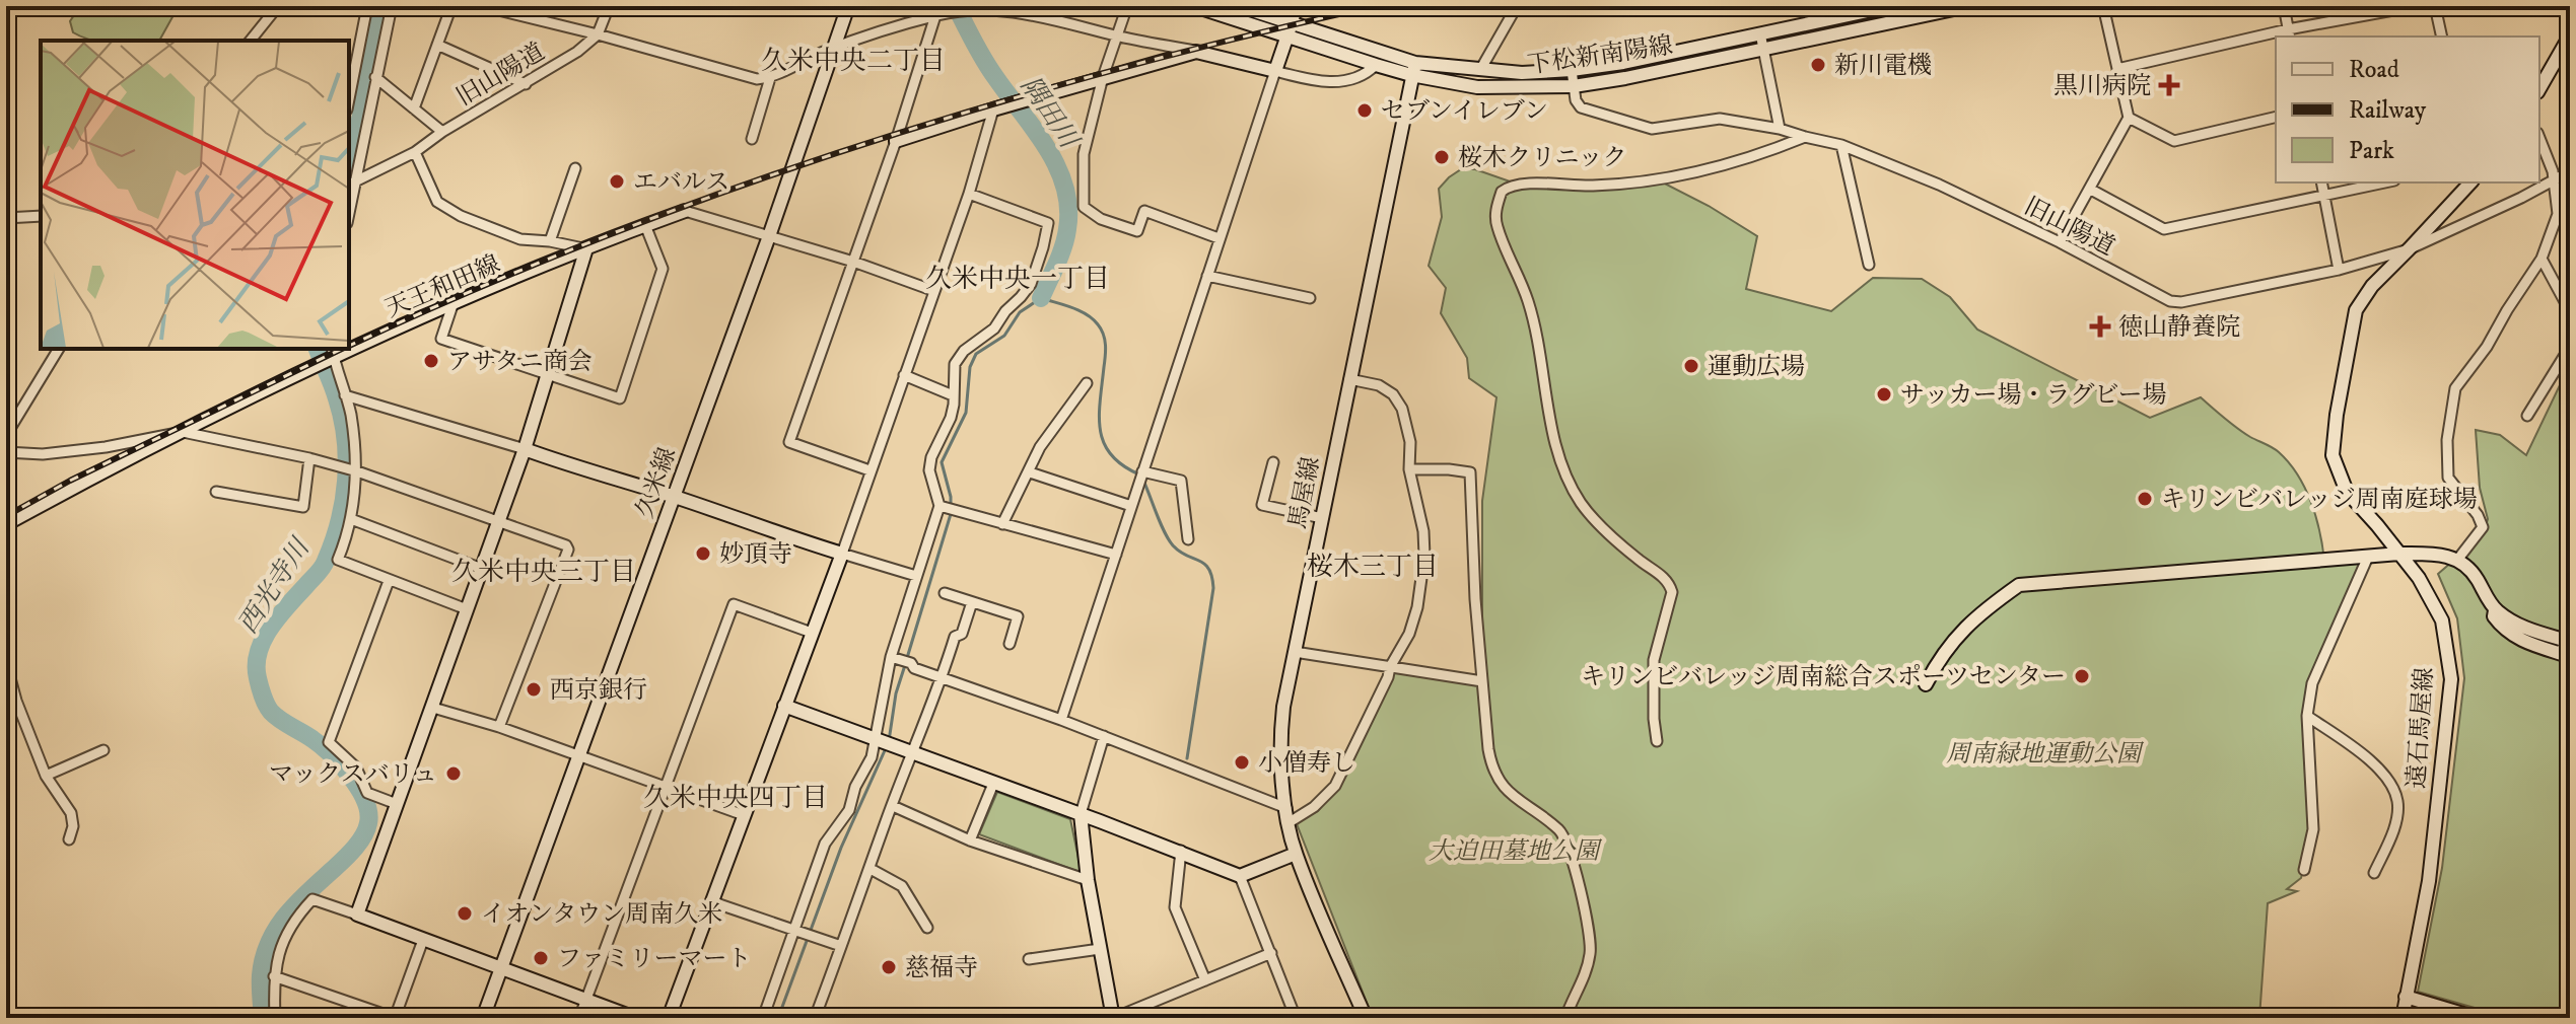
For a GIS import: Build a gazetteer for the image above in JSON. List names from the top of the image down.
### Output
{
  "streets": {
    "street": [
      "下松新南陽線",
      "旧山陽道",
      "天王和田線",
      "久米線",
      "馬屋線",
      "遠石馬屋線"
    ]
  },
  "crossings": [
    ["下松新南陽線", "旧山陽道"],
    ["下松新南陽線", "馬屋線"],
    ["旧山陽道", "遠石馬屋線"]
  ],
  "districts": [
    "久米中央二丁目",
    "久米中央一丁目",
    "桜木三丁目",
    "久米中央三丁目",
    "久米中央四丁目"
  ],
  "water": ["隅田川", "西光寺川"],
  "parks": ["周南緑地運動公園", "大迫田墓地公園"],
  "places": {
    "other": [
      "新川電機",
      "セブンイレブン",
      "桜木クリニック",
      "エバルス",
      "アサタニ商会",
      "運動広場",
      "サッカー場・ラグビー場",
      "キリンビバレッジ周南庭球場",
      "妙頂寺",
      "キリンビバレッジ周南総合スポーツセンター",
      "西京銀行",
      "小僧寿し",
      "マックスバリュ",
      "イオンタウン周南久米",
      "ファミリーマート",
      "慈福寺"
    ],
    "health": ["黒川病院", "徳山静養院"]
  },
  "legend": ["Road", "Railway", "Park"]
}
